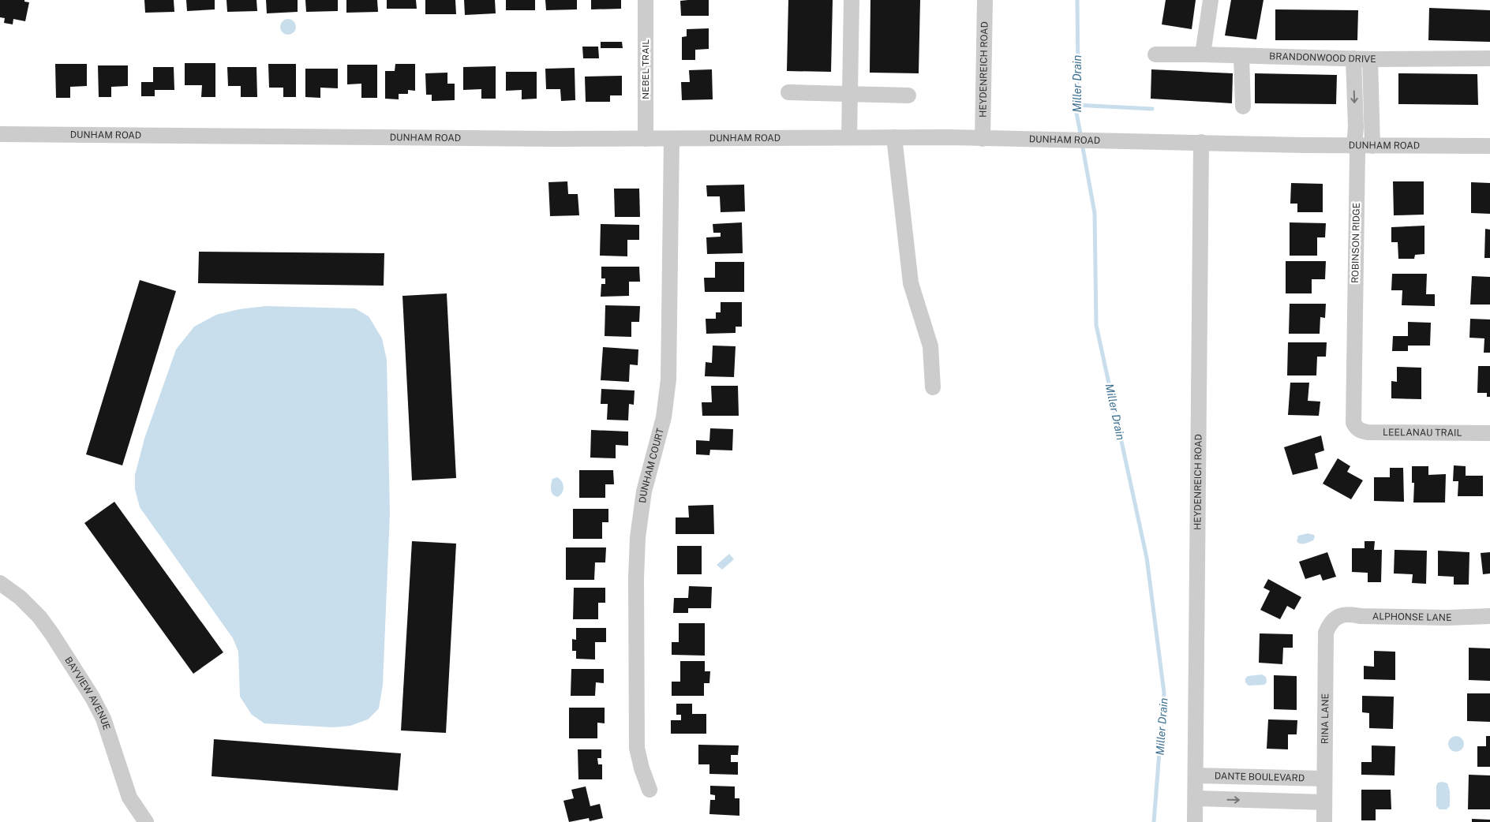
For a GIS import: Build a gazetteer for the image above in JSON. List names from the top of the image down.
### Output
{
  "streets": {
    "street": [
      "BRANDONWOOD DRIVE",
      "NEBEL TRAIL",
      "HEYDENREICH ROAD",
      "DUNHAM ROAD",
      "ROBINSON RIDGE",
      "LEELANAU TRAIL",
      "DUNHAM COURT",
      "ALPHONSE LANE",
      "BAYVIEW AVENUE",
      "RINA LANE",
      "DANTE BOULEVARD"
    ]
  },
  "crossings": [
    ["BRANDONWOOD DRIVE", "ROBINSON RIDGE"],
    ["NEBEL TRAIL", "DUNHAM ROAD"],
    ["HEYDENREICH ROAD", "DUNHAM ROAD"],
    ["HEYDENREICH ROAD", "DANTE BOULEVARD"],
    ["DUNHAM ROAD", "ROBINSON RIDGE"],
    ["DUNHAM ROAD", "DUNHAM COURT"],
    ["ROBINSON RIDGE", "LEELANAU TRAIL"],
    ["ALPHONSE LANE", "RINA LANE"],
    ["RINA LANE", "DANTE BOULEVARD"]
  ],
  "water": ["Miller Drain"]
}
